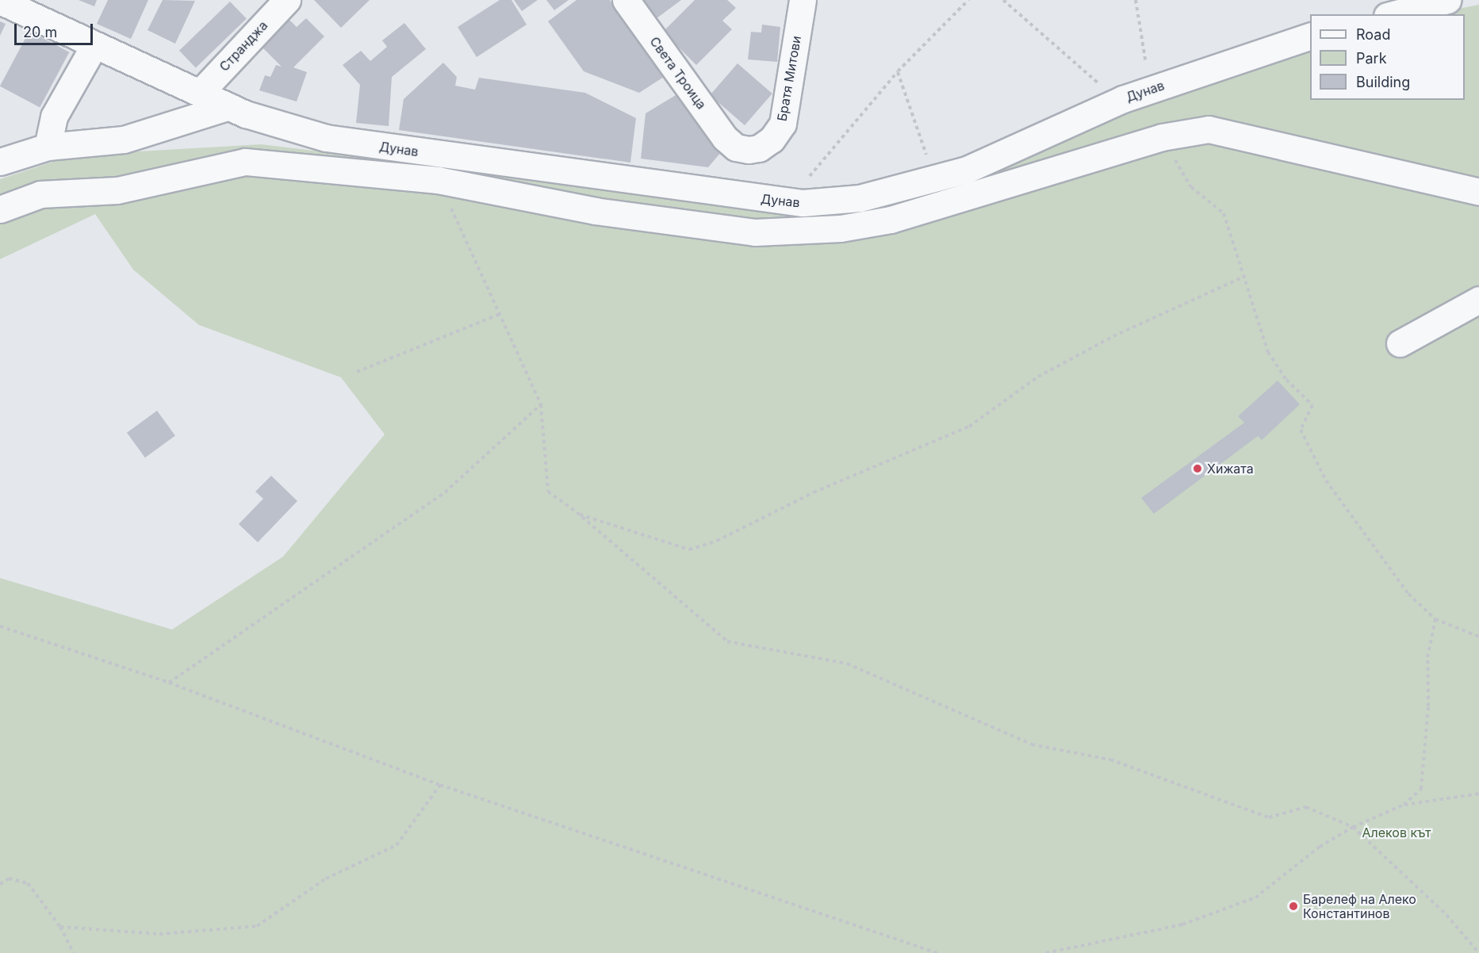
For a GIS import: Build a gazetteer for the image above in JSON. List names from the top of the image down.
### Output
{
  "streets": {
    "street": [
      "Странджа",
      "Света Троица",
      "Братя Митови",
      "Дунав"
    ]
  },
  "crossings": [
    ["Странджа", "Дунав"],
    ["Света Троица", "Братя Митови"]
  ],
  "parks": ["Алеков кът"],
  "places": ["Хижата", "Барелеф на Алеко Константинов"],
  "legend": ["Road", "Park", "Building"],
  "scale_bar": "20 m"
}
